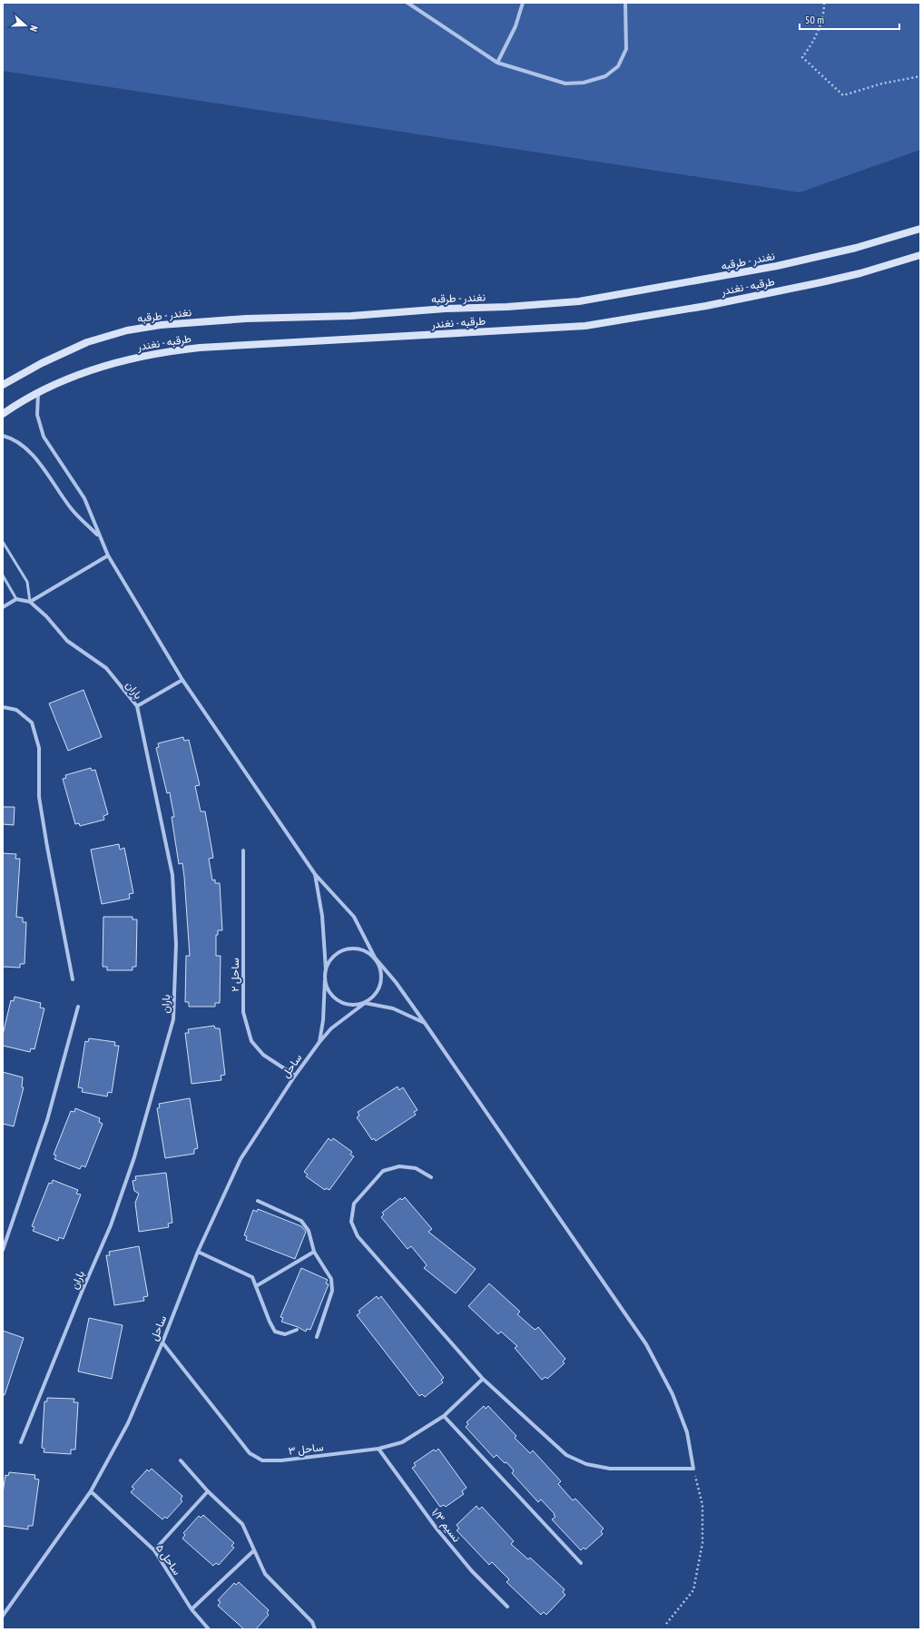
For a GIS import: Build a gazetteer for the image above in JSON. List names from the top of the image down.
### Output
{
  "streets": {
    "street": [
      "نغندر - طرقبه",
      "طرقبه - نغندر",
      "باران",
      "ساحل ۲",
      "ساحل",
      "ساحل ۳",
      "نسیم ۱/۳",
      "ساحل ۵"
    ]
  },
  "crossings": [
    ["ساحل ۲", "ساحل"],
    ["ساحل", "ساحل ۳"],
    ["ساحل", "ساحل ۵"],
    ["ساحل ۳", "نسیم ۱/۳"]
  ],
  "scale_bar": "50 m",
  "north": "right"
}
